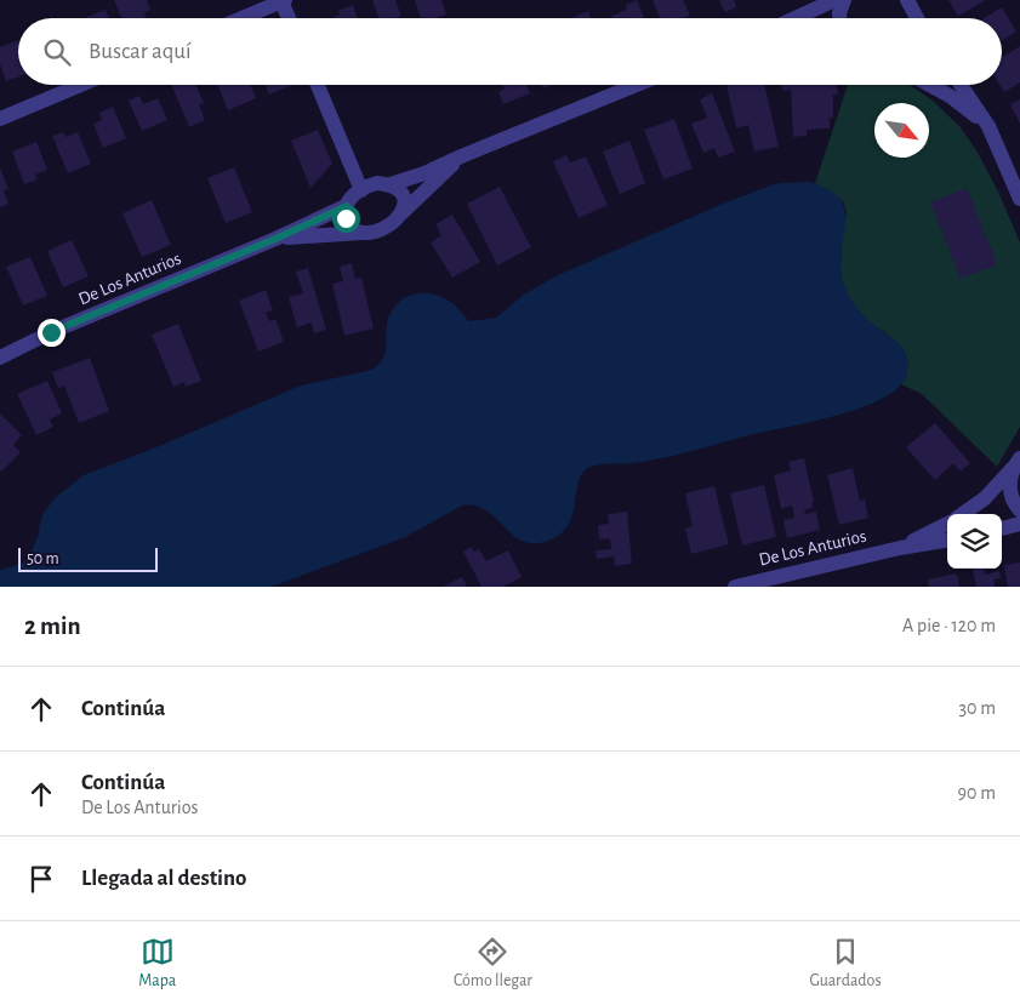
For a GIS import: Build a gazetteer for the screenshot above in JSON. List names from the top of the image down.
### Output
{
  "streets": {
    "street": ["De Los Anturios"]
  },
  "scale_bar": "50 m",
  "north": "bottom right",
  "page": {
    "search": "Buscar aquí",
    "scale": "50 m",
    "heading": ["2 min", "A pie · 120 m"],
    "list": [
      ["Continúa", "30 m"],
      ["Continúa", "De Los Anturios", "90 m"],
      "Llegada al destino"
    ],
    "nav": ["Mapa", "Cómo llegar", "Guardados"]
  }
}
